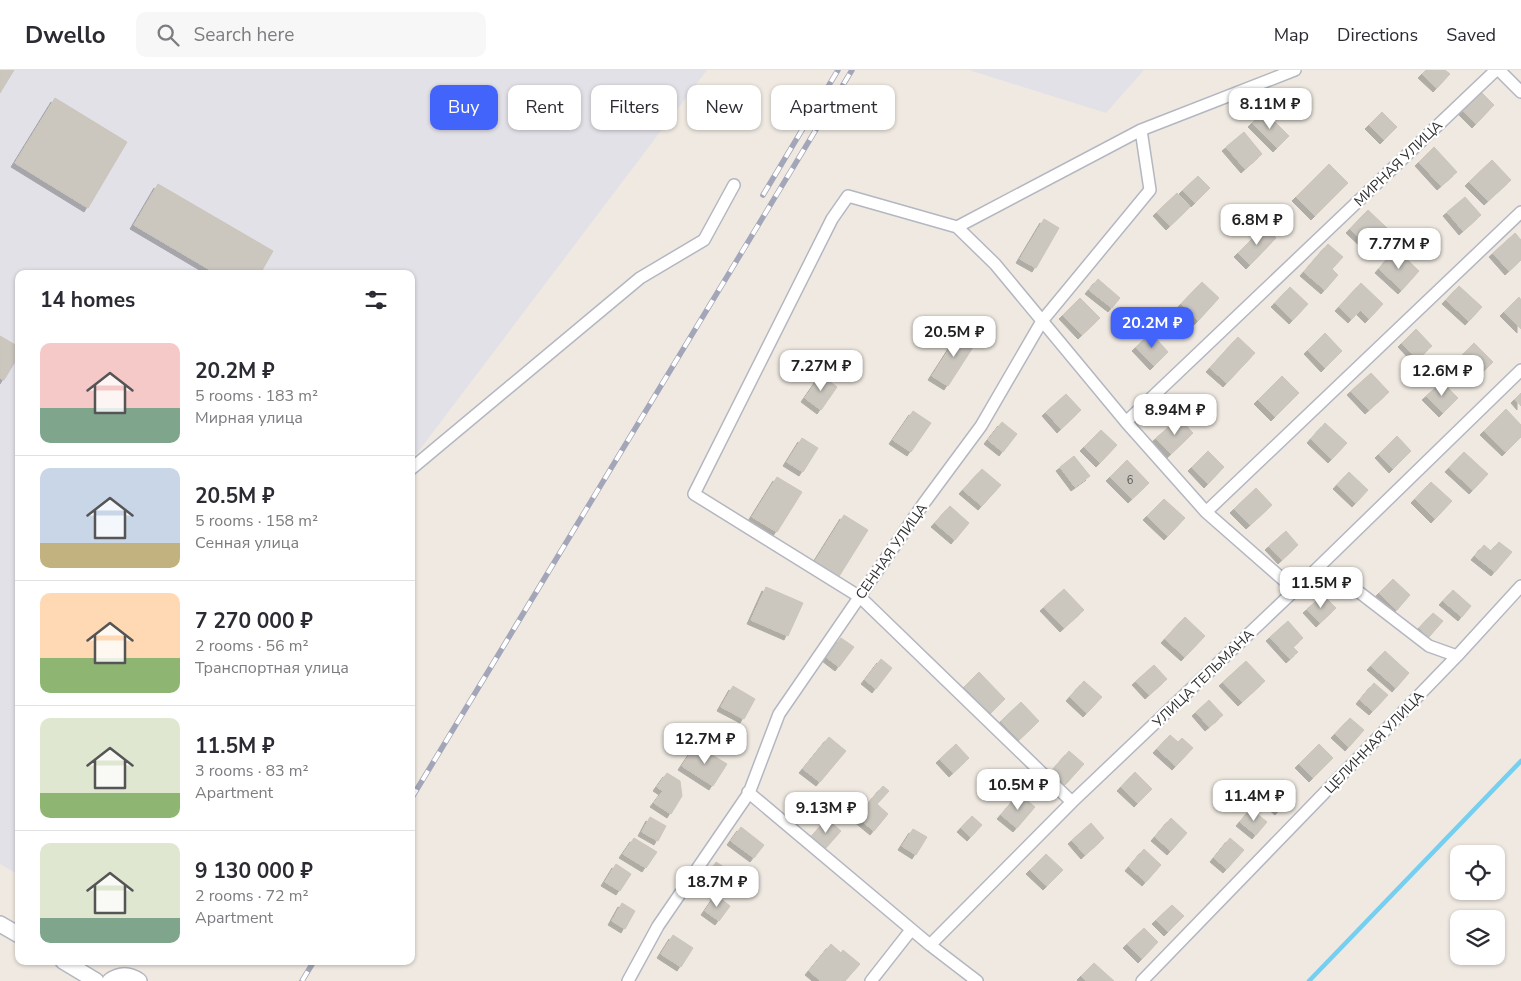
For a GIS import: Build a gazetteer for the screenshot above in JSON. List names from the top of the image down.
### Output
{
  "streets": {
    "street": [
      "МИРНАЯ УЛИЦА",
      "СЕННАЯ УЛИЦА",
      "УЛИЦА ТЕЛЬМАНА",
      "ЦЕЛИННАЯ УЛИЦА"
    ]
  },
  "house_numbers": ["6"],
  "page": {
    "header": "Dwello",
    "search": "Search here",
    "nav": ["Map", "Directions", "Saved"],
    "chip": [
      "Buy",
      "Rent",
      "Filters",
      "New",
      "Apartment"
    ],
    "price": [
      "8.11M ₽",
      "6.8M ₽",
      "7.77M ₽",
      "20.2M ₽",
      "20.5M ₽",
      "7.27M ₽",
      "12.6M ₽",
      "8.94M ₽",
      "11.5M ₽",
      "12.7M ₽",
      "10.5M ₽",
      "11.4M ₽",
      "9.13M ₽",
      "18.7M ₽"
    ],
    "heading": "14 homes",
    "list": [
      {
        "name": "20.2M ₽",
        "note": "5 rooms · 183 m² · Мирная улица"
      },
      {
        "name": "20.5M ₽",
        "note": "5 rooms · 158 m² · Сенная улица"
      },
      {
        "name": "7 270 000 ₽",
        "note": "2 rooms · 56 m² · Транспортная улица"
      },
      {
        "name": "11.5M ₽",
        "note": "3 rooms · 83 m² · Apartment"
      },
      {
        "name": "9 130 000 ₽",
        "note": "2 rooms · 72 m² · Apartment"
      }
    ]
  }
}
